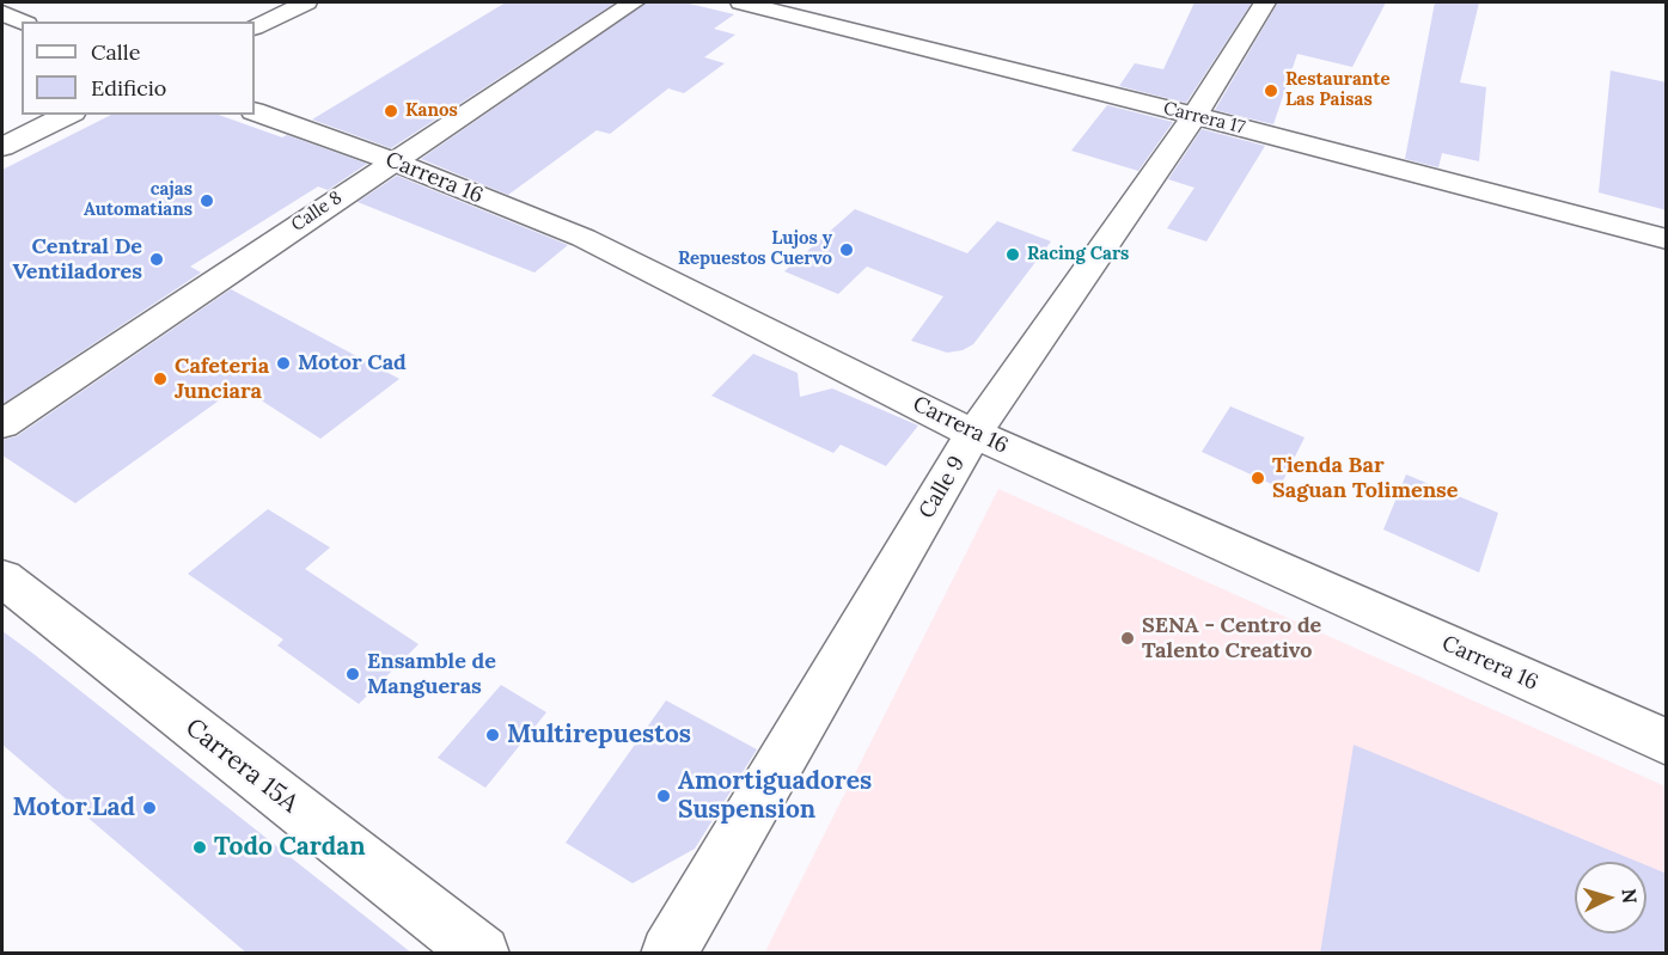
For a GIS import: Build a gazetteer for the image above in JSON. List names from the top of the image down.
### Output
{
  "streets": {
    "street": [
      "Carrera 17",
      "Carrera 16",
      "Calle 8",
      "Calle 9",
      "Carrera 15A"
    ]
  },
  "crossings": [
    ["Carrera 17", "Calle 9"],
    ["Carrera 16", "Calle 8"],
    ["Carrera 16", "Calle 9"]
  ],
  "places": [
    "Restaurante Las Paisas",
    "Kanos",
    "cajas Automatians",
    "Lujos y Repuestos Cuervo",
    "Racing Cars",
    "Central De Ventiladores",
    "Motor Cad",
    "Cafeteria Junciara",
    "Tienda Bar Saguan Tolimense",
    "SENA - Centro de Talento Creativo",
    "Ensamble de Mangueras",
    "Multirepuestos",
    "Amortiguadores Suspension",
    "Motor.Lad",
    "Todo Cardan"
  ],
  "legend": ["Calle", "Edificio"],
  "north": "right"
}
